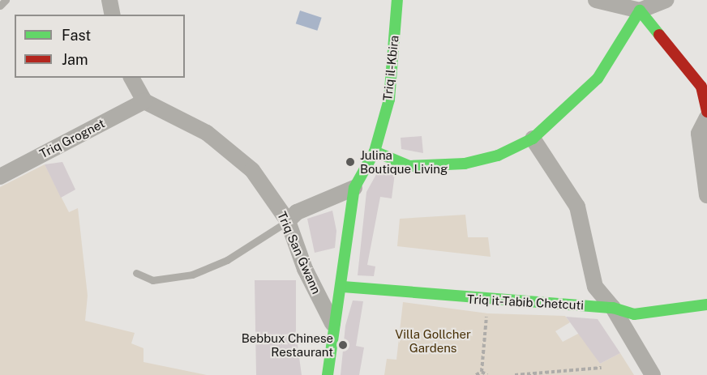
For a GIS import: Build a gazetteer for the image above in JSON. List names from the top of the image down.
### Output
{
  "streets": {
    "street": [
      "Triq il-Kbira",
      "Triq Grognet",
      "Triq San Ġwann",
      "Triq it-Tabib Chetcuti"
    ]
  },
  "crossings": [
    ["Triq il-Kbira", "Triq San Ġwann"],
    ["Triq il-Kbira", "Triq it-Tabib Chetcuti"],
    ["Triq Grognet", "Triq San Ġwann"]
  ],
  "parks": ["Villa Gollcher Gardens"],
  "places": ["Julina Boutique Living", "Bebbux Chinese Restaurant"],
  "legend": ["Fast", "Jam"]
}
